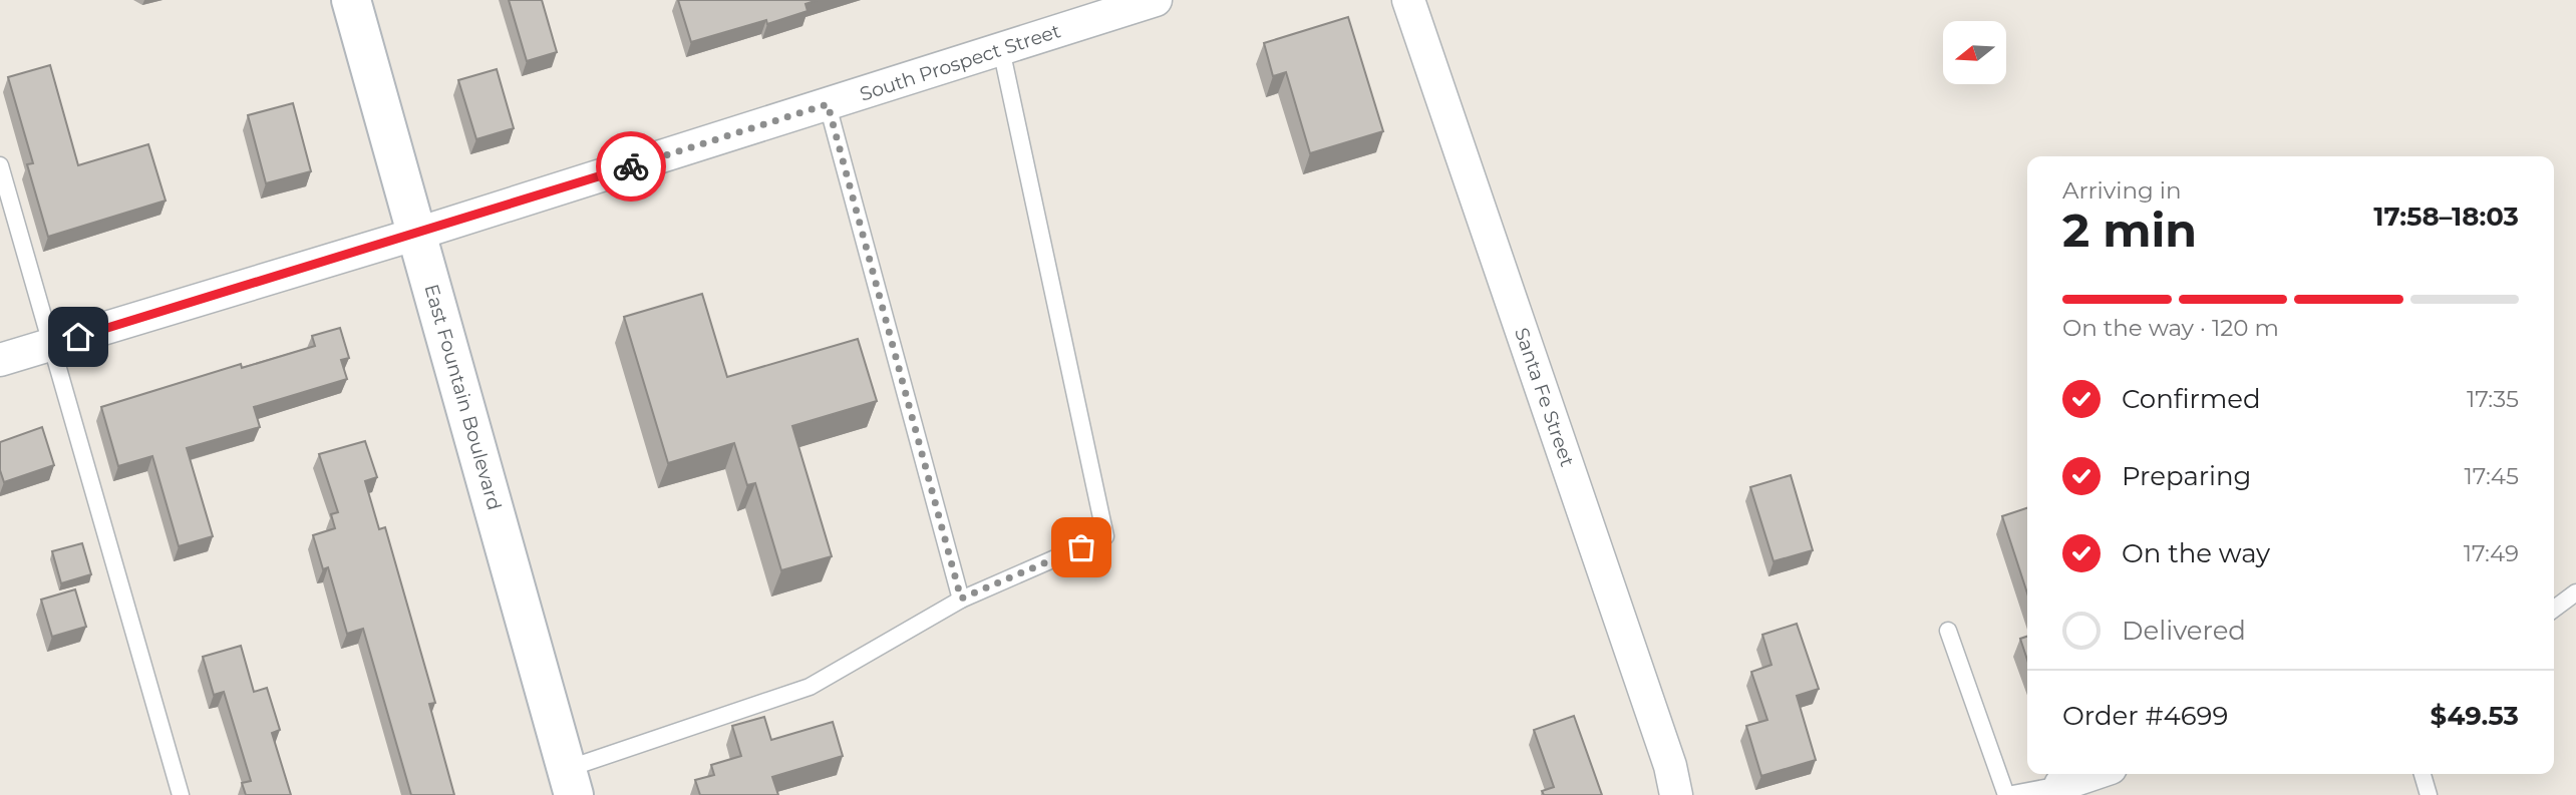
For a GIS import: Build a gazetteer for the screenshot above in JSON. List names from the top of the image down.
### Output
{
  "streets": {
    "main road": ["East Fountain Boulevard"],
    "street": ["South Prospect Street", "Santa Fe Street"]
  },
  "crossings": [
    ["South Prospect Street", "East Fountain Boulevard"]
  ],
  "north": "left",
  "page": {
    "heading": ["2 min", "Arriving in", "17:58–18:03"],
    "panel": ["Order #4699", "$49.53"],
    "bar": "On the way · 120 m",
    "list": [
      ["Confirmed", "17:35"],
      ["Preparing", "17:45"],
      ["On the way", "17:49"],
      "Delivered"
    ]
  }
}
